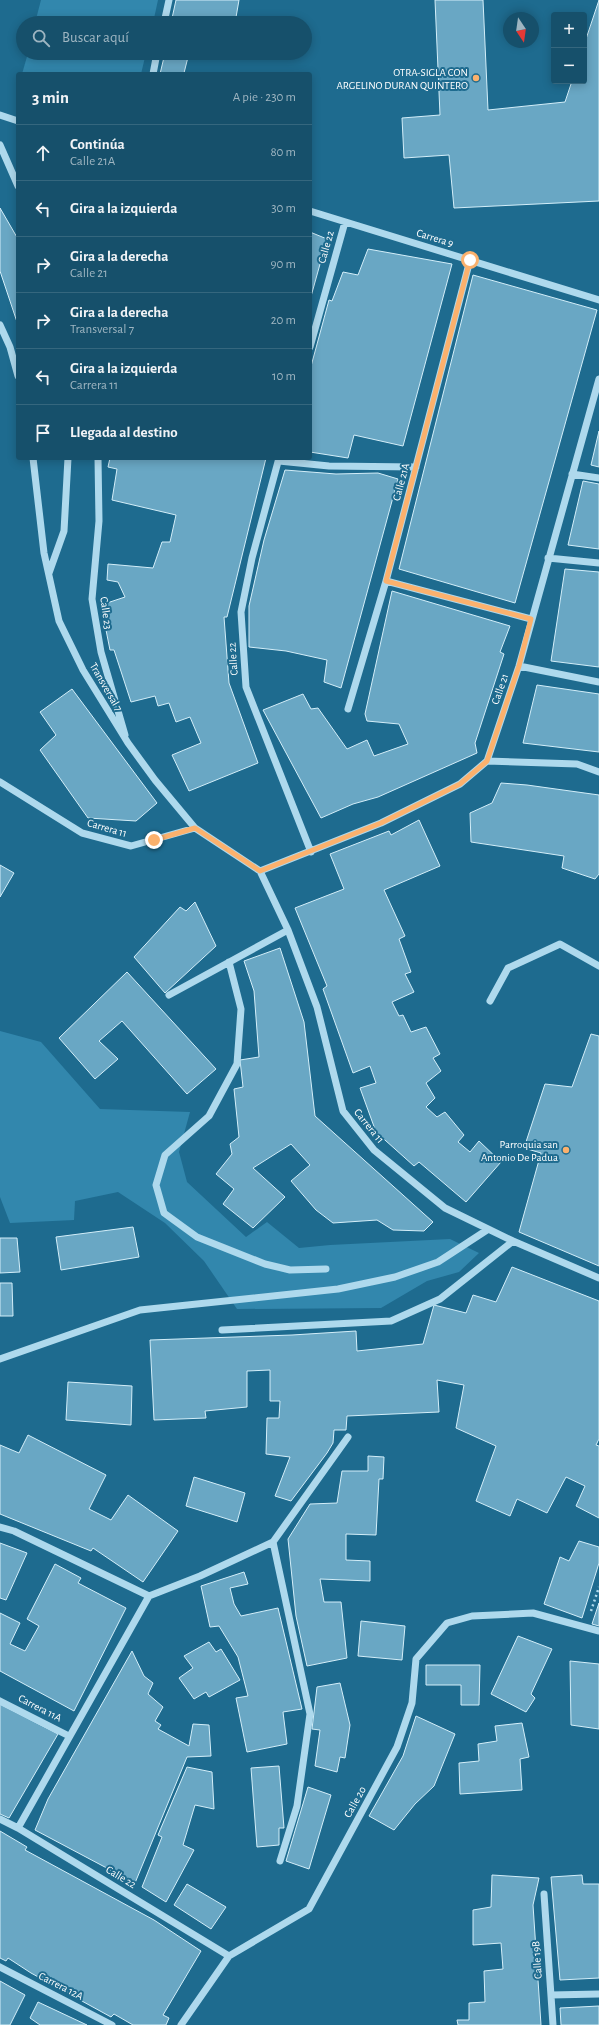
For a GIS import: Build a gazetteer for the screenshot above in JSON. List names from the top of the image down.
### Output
{
  "streets": {
    "street": [
      "Carrera 9",
      "Calle 22",
      "Calle 21A",
      "Calle 23",
      "Transversal 7",
      "Calle 21",
      "Carrera 11",
      "Carrera 11A",
      "Calle 20",
      "Calle 19B",
      "Carrera 12A"
    ]
  },
  "crossings": [
    ["Carrera 9", "Calle 22"],
    ["Carrera 9", "Calle 21A"],
    ["Calle 22", "Calle 20"],
    ["Calle 23", "Transversal 7"],
    ["Transversal 7", "Carrera 11"]
  ],
  "places": ["OTRA-SIGLA CON ARGELINO DURAN QUINTERO", "Parroquia san Antonio De Padua"],
  "north": "bottom",
  "page": {
    "map_buttons": ["+", "−"],
    "search": "Buscar aquí",
    "heading": ["3 min", "A pie · 230 m"],
    "list": [
      ["Continúa", "Calle 21A", "80 m"],
      ["Gira a la izquierda", "30 m"],
      ["Gira a la derecha", "Calle 21", "90 m"],
      ["Gira a la derecha", "Transversal 7", "20 m"],
      ["Gira a la izquierda", "Carrera 11", "10 m"],
      "Llegada al destino"
    ]
  }
}
